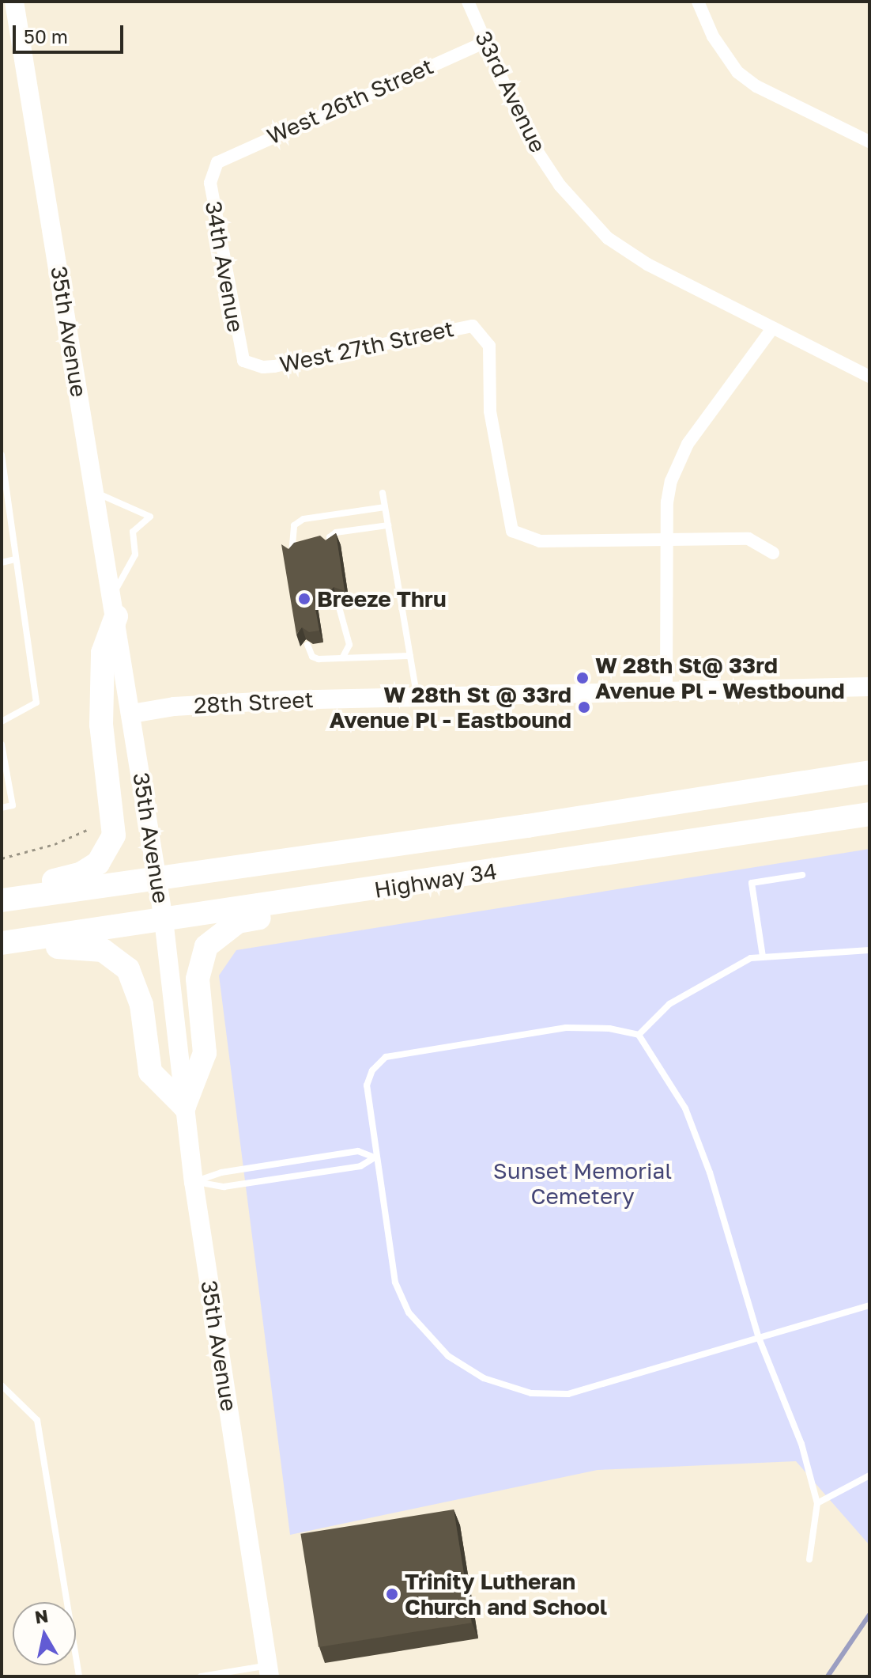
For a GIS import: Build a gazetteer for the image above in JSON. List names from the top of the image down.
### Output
{
  "streets": {
    "highway": ["Highway 34"],
    "main road": ["35th Avenue", "28th Street"],
    "street": [
      "33rd Avenue",
      "West 26th Street",
      "34th Avenue",
      "West 27th Street"
    ]
  },
  "crossings": [
    ["33rd Avenue", "West 26th Street"],
    ["West 26th Street", "34th Avenue"],
    ["34th Avenue", "West 27th Street"],
    ["35th Avenue", "28th Street"],
    ["35th Avenue", "Highway 34"]
  ],
  "parks": ["Sunset Memorial Cemetery"],
  "places": [
    "Breeze Thru",
    "W 28th St@ 33rd Avenue Pl - Westbound",
    "W 28th St @ 33rd Avenue Pl - Eastbound",
    "Trinity Lutheran Church and School"
  ],
  "scale_bar": "50 m",
  "north": "top"
}
